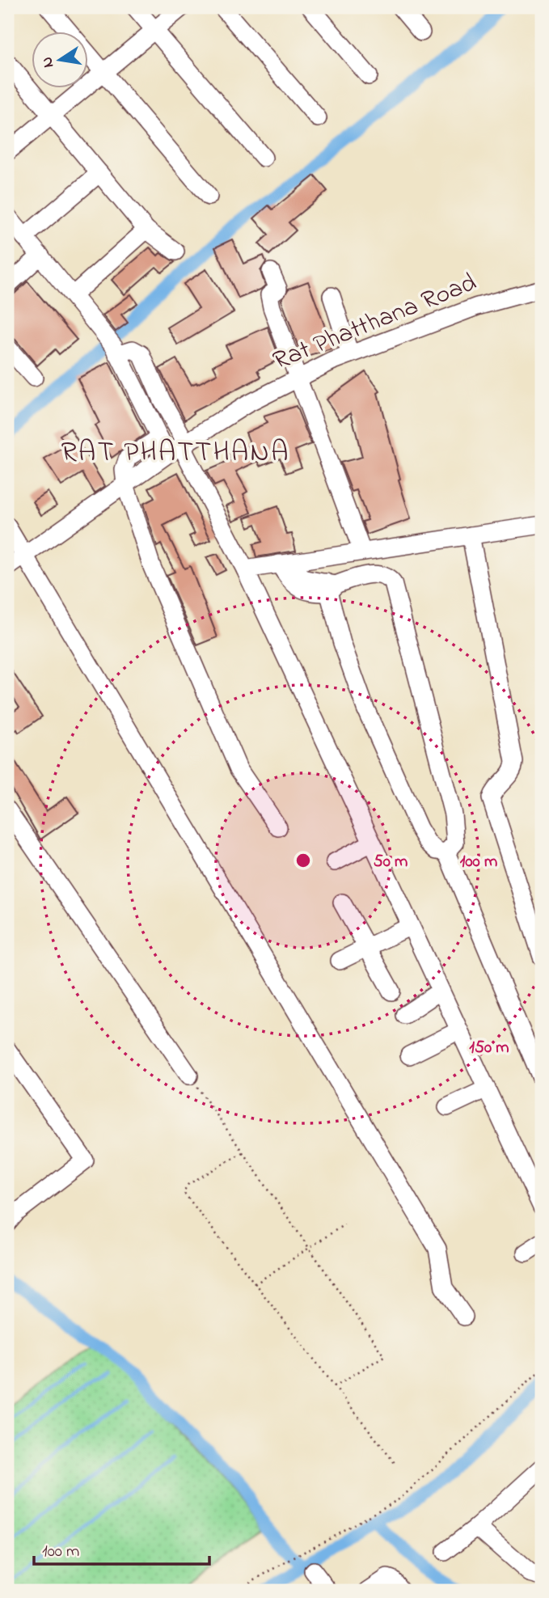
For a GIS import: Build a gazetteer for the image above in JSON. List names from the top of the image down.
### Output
{
  "streets": {
    "street": ["Rat Phatthana Road"]
  },
  "districts": ["RAT PHATTHANA"],
  "scale_bar": "100 m",
  "north": "left",
  "rings": ["50 m", "100 m", "150 m"]
}
